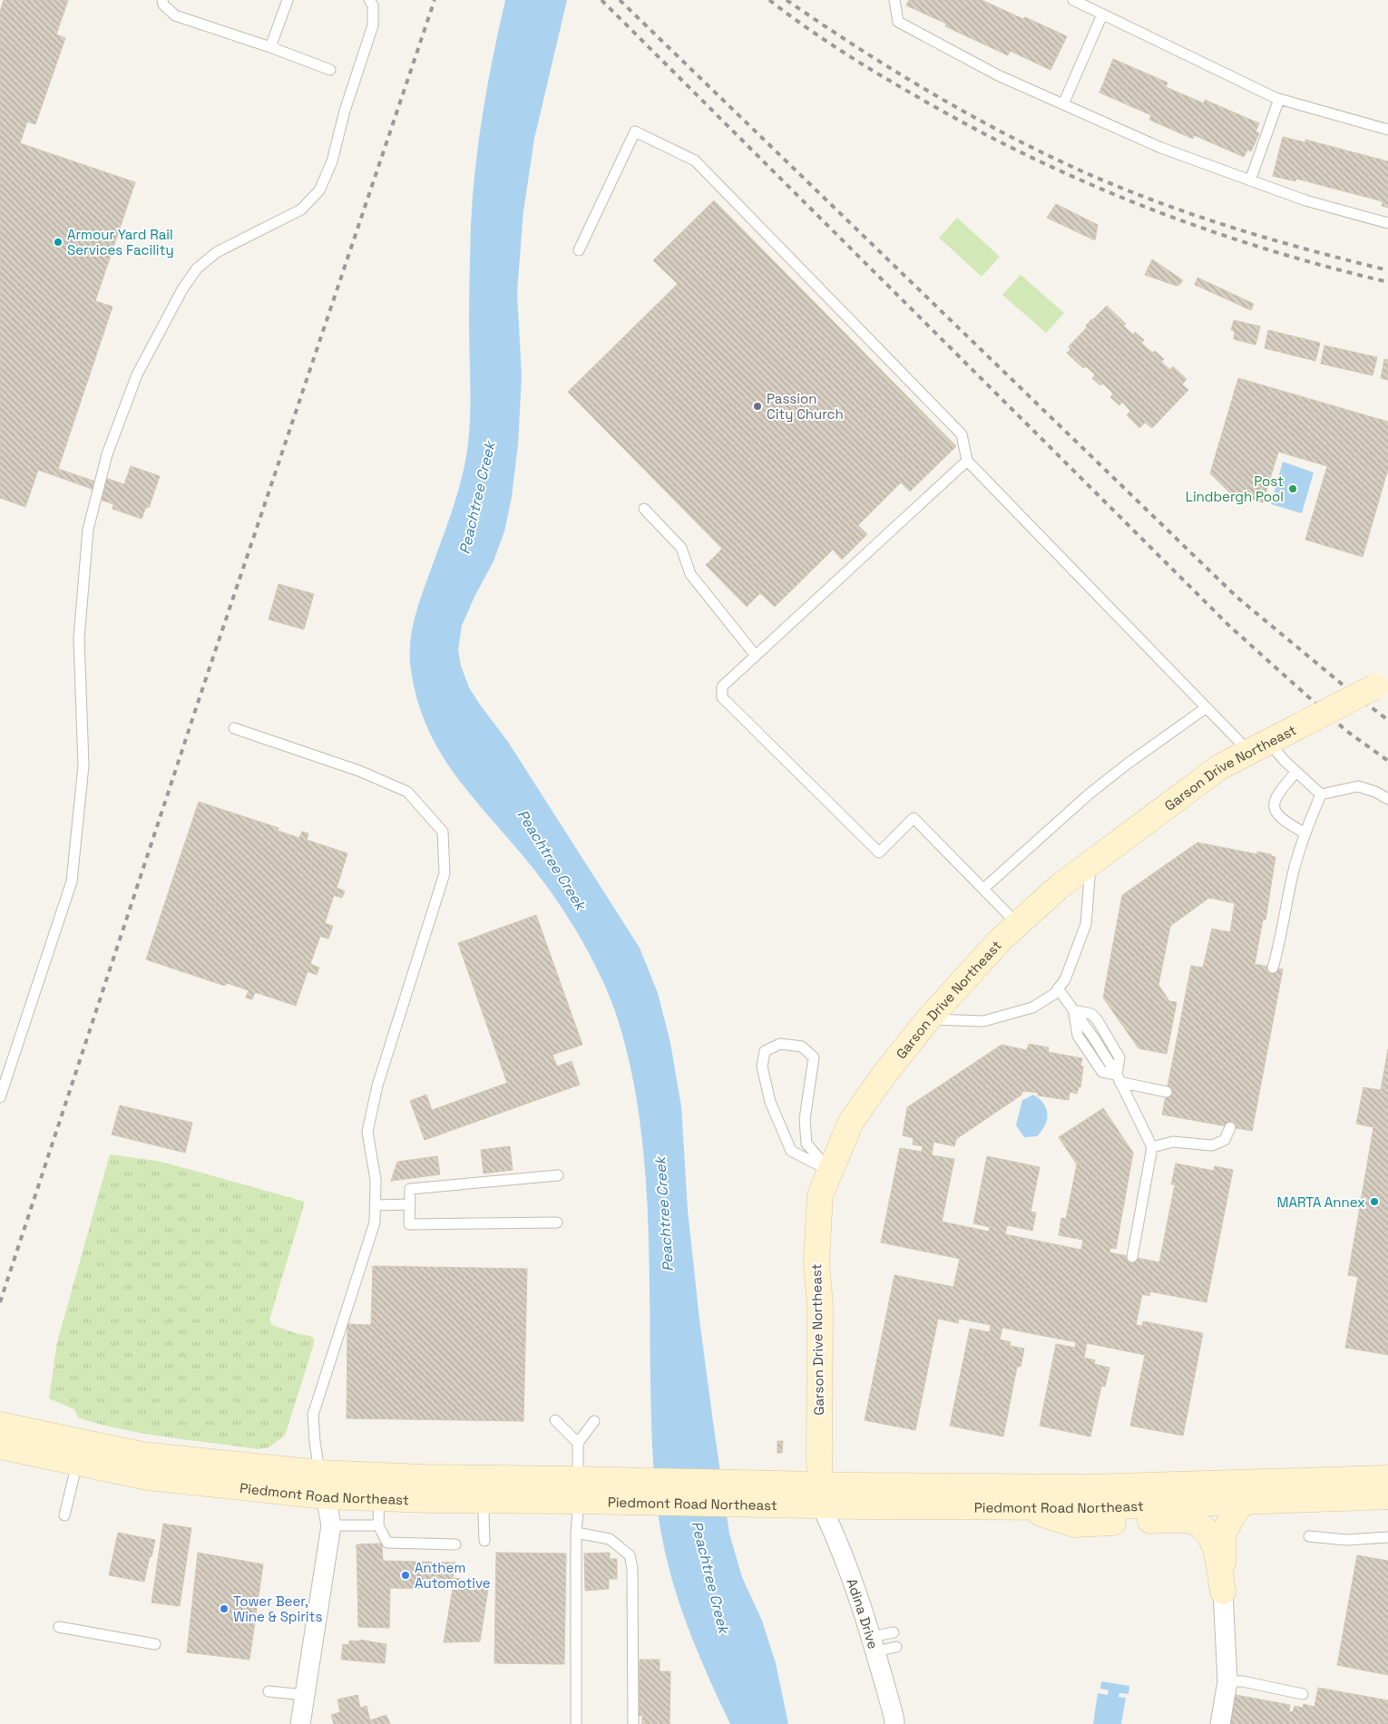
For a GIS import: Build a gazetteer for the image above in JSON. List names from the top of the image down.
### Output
{
  "streets": {
    "main road": ["Garson Drive Northeast", "Piedmont Road Northeast"],
    "street": ["Adina Drive"]
  },
  "crossings": [
    ["Garson Drive Northeast", "Piedmont Road Northeast"],
    ["Garson Drive Northeast", "Adina Drive"],
    ["Piedmont Road Northeast", "Adina Drive"]
  ],
  "water": ["Peachtree Creek"],
  "places": [
    "Armour Yard Rail Services Facility",
    "Passion City Church",
    "Post Lindbergh Pool",
    "MARTA Annex",
    "Anthem Automotive",
    "Tower Beer, Wine & Spirits"
  ]
}
